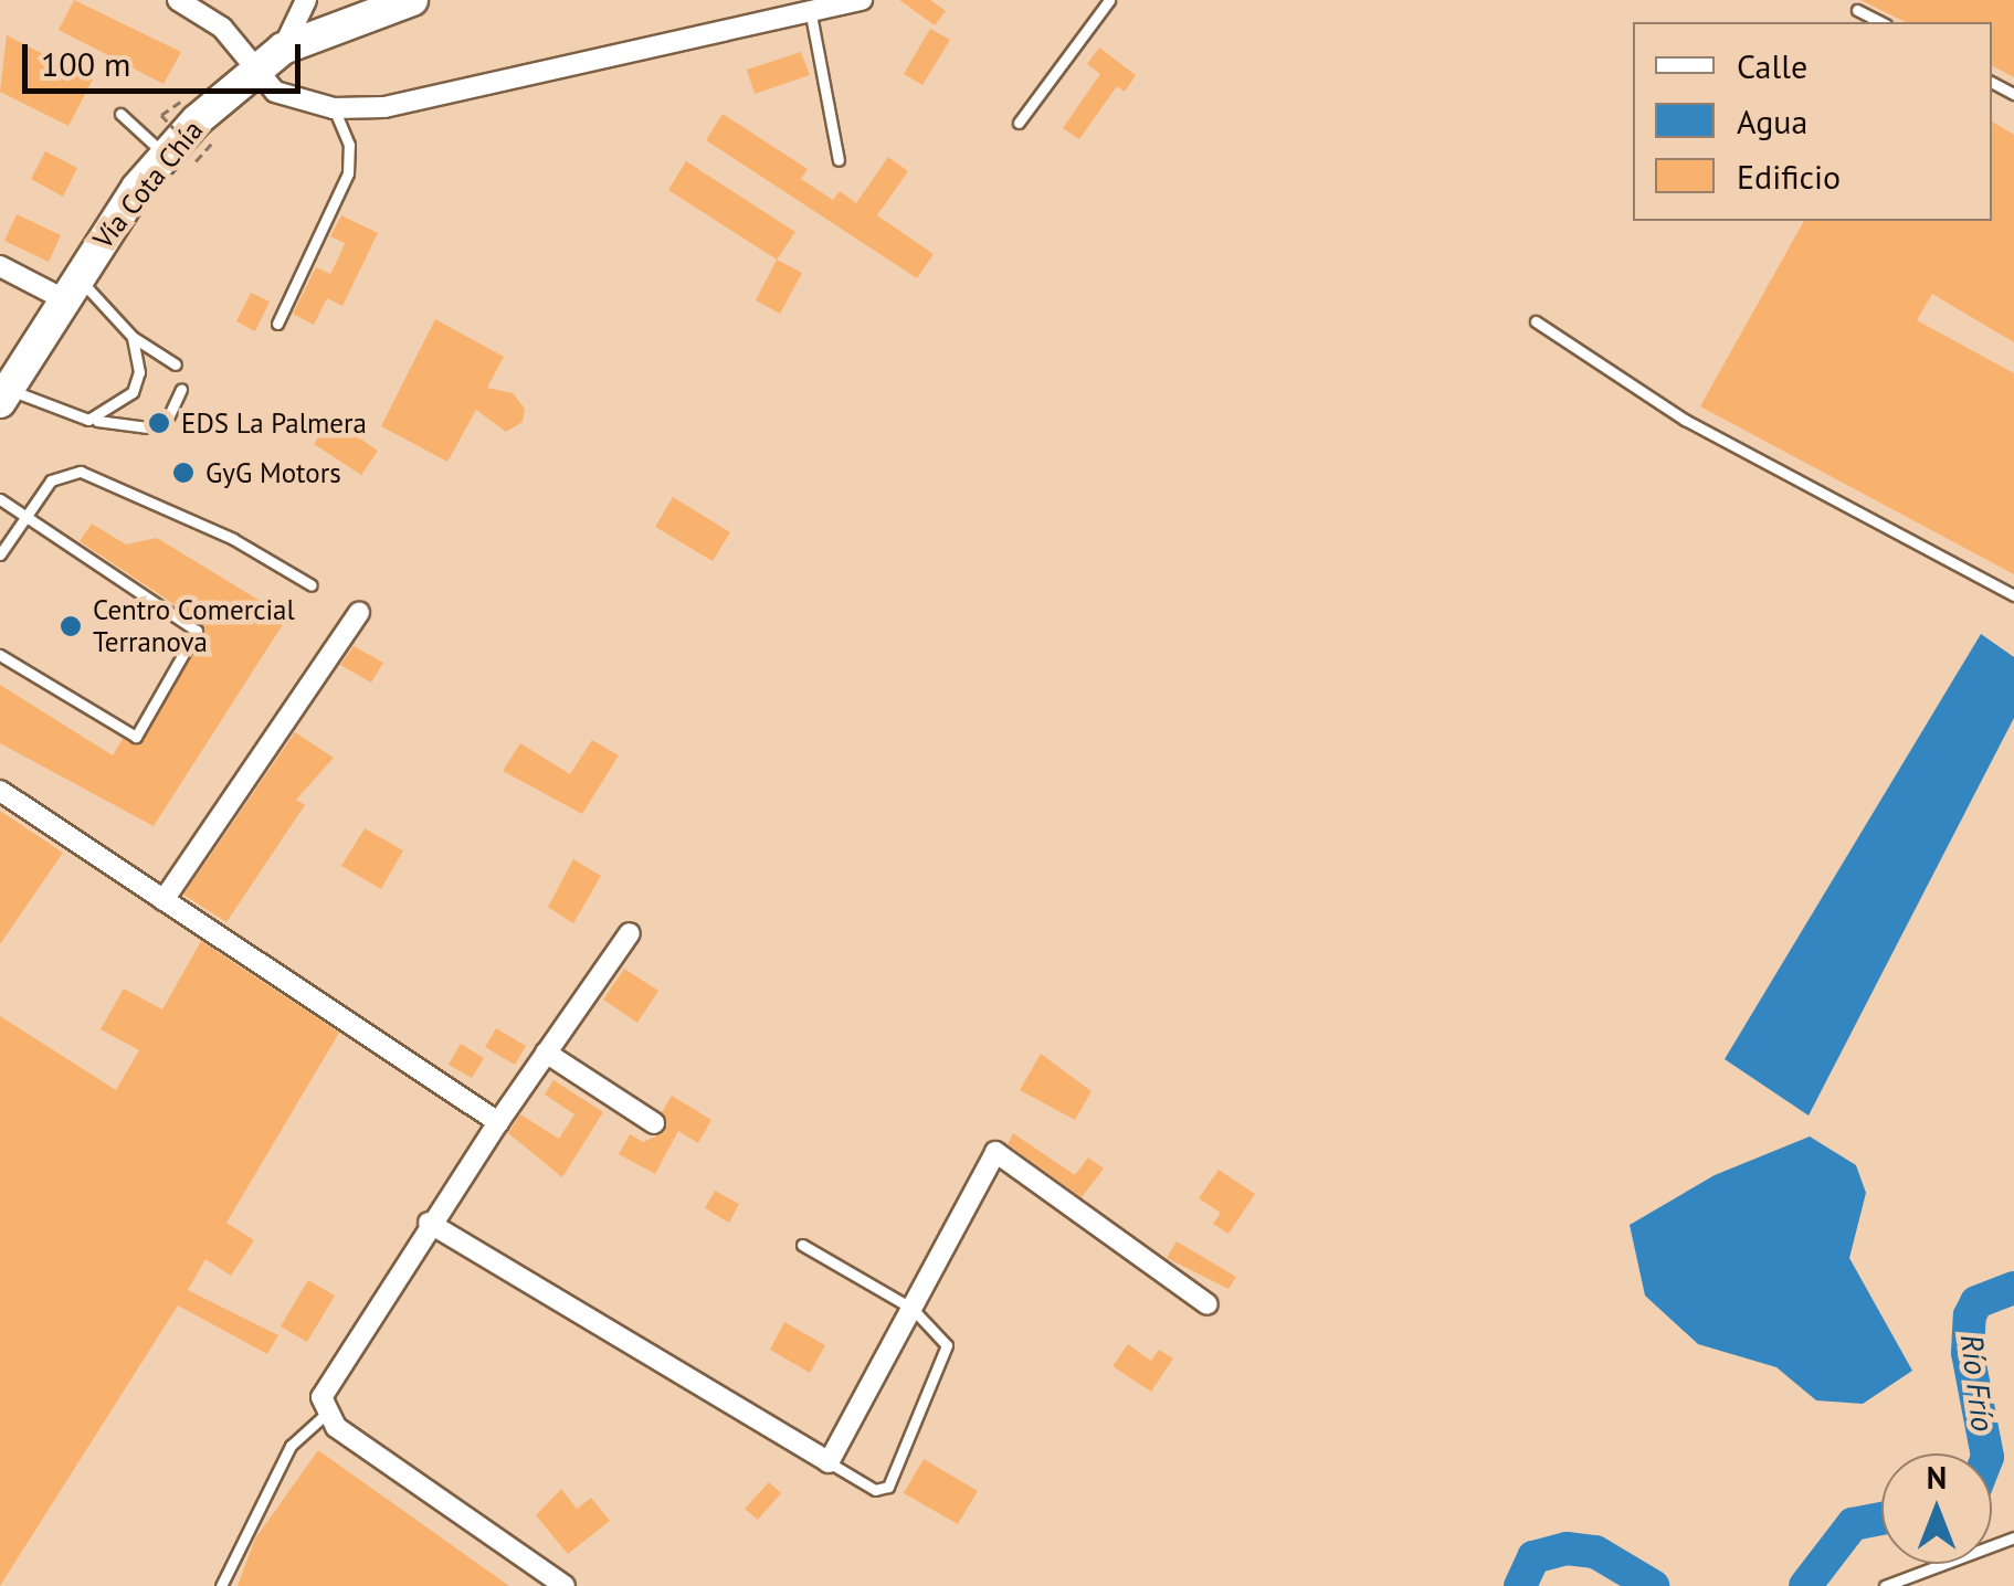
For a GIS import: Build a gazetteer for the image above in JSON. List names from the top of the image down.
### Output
{
  "streets": {
    "main road": ["Vía Cota Chía"]
  },
  "water": ["Río Frío"],
  "places": ["EDS La Palmera", "GyG Motors", "Centro Comercial Terranova"],
  "legend": ["Calle", "Agua", "Edificio"],
  "scale_bar": "100 m",
  "north": "top"
}
